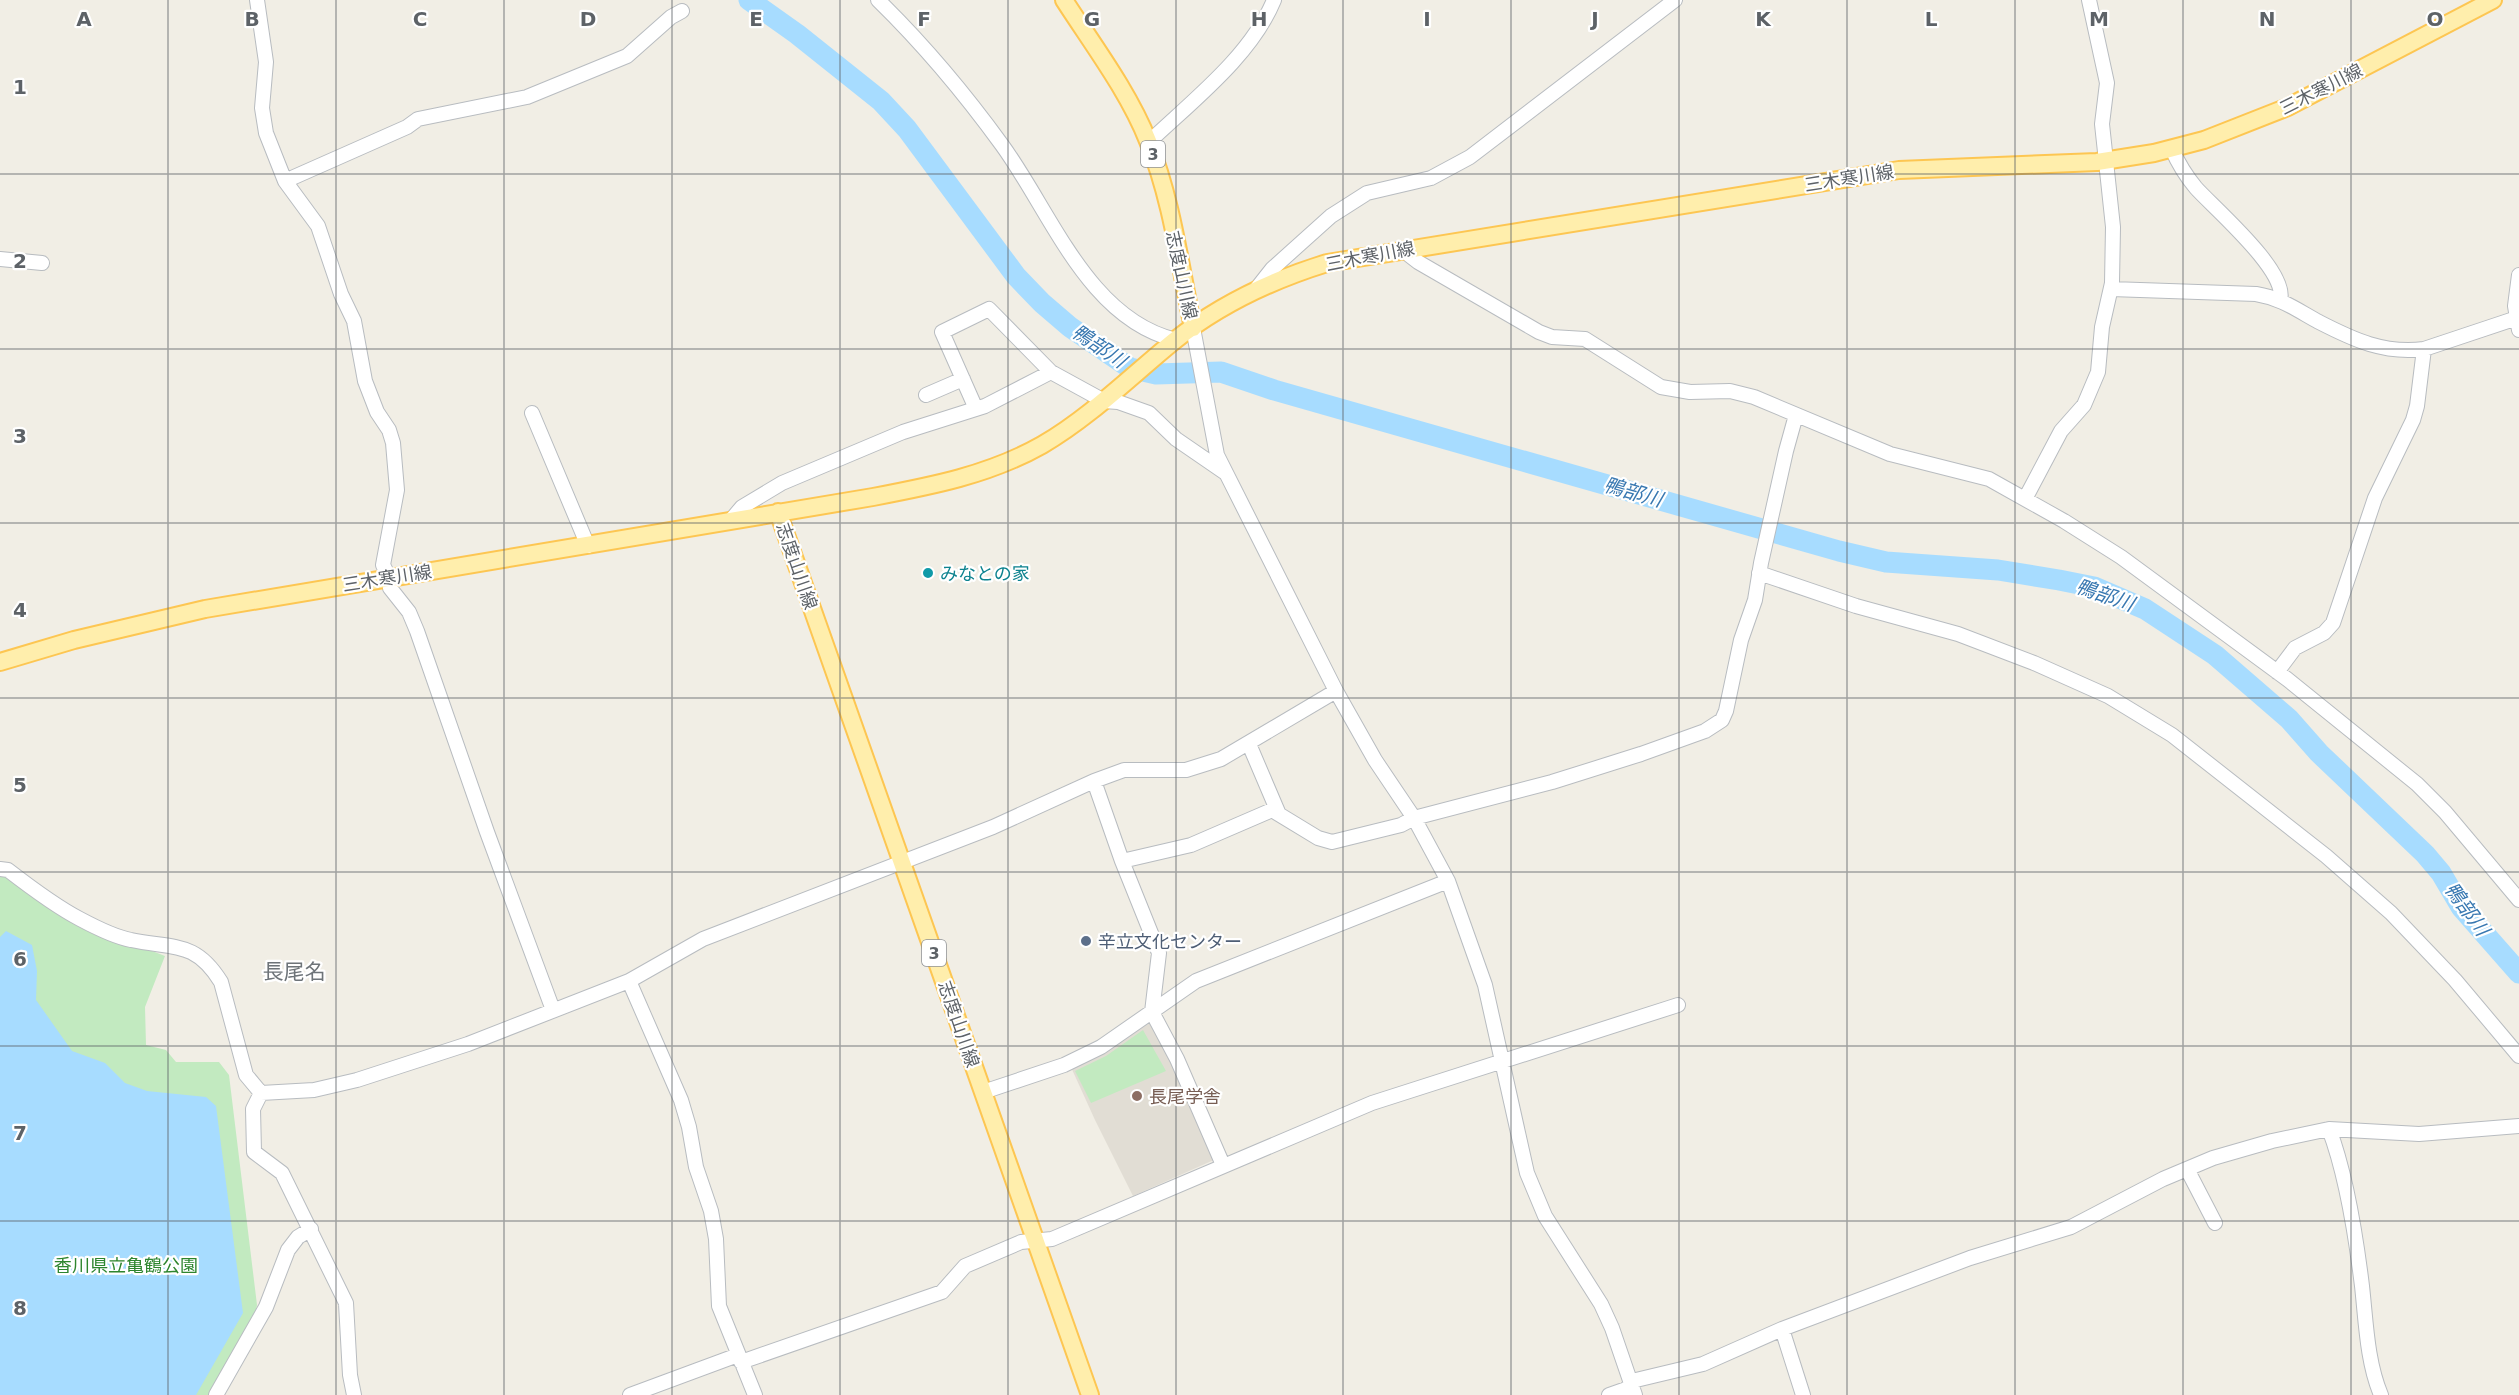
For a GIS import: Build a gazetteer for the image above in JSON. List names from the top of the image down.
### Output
{
  "streets": {
    "main road": ["三木寒川線", "3", "志度山川線"]
  },
  "crossings": [
    ["三木寒川線", "志度山川線"]
  ],
  "districts": ["長尾名"],
  "water": ["鴨部川"],
  "parks": ["香川県立亀鶴公園"],
  "places": ["みなとの家", "辛立文化センター", "長尾学舎"],
  "grid": {
    "columns": [
      "A",
      "B",
      "C",
      "D",
      "E",
      "F",
      "G",
      "H",
      "I",
      "J",
      "K",
      "L",
      "M",
      "N",
      "O"
    ],
    "rows": [
      "1",
      "2",
      "3",
      "4",
      "5",
      "6",
      "7",
      "8"
    ]
  }
}
